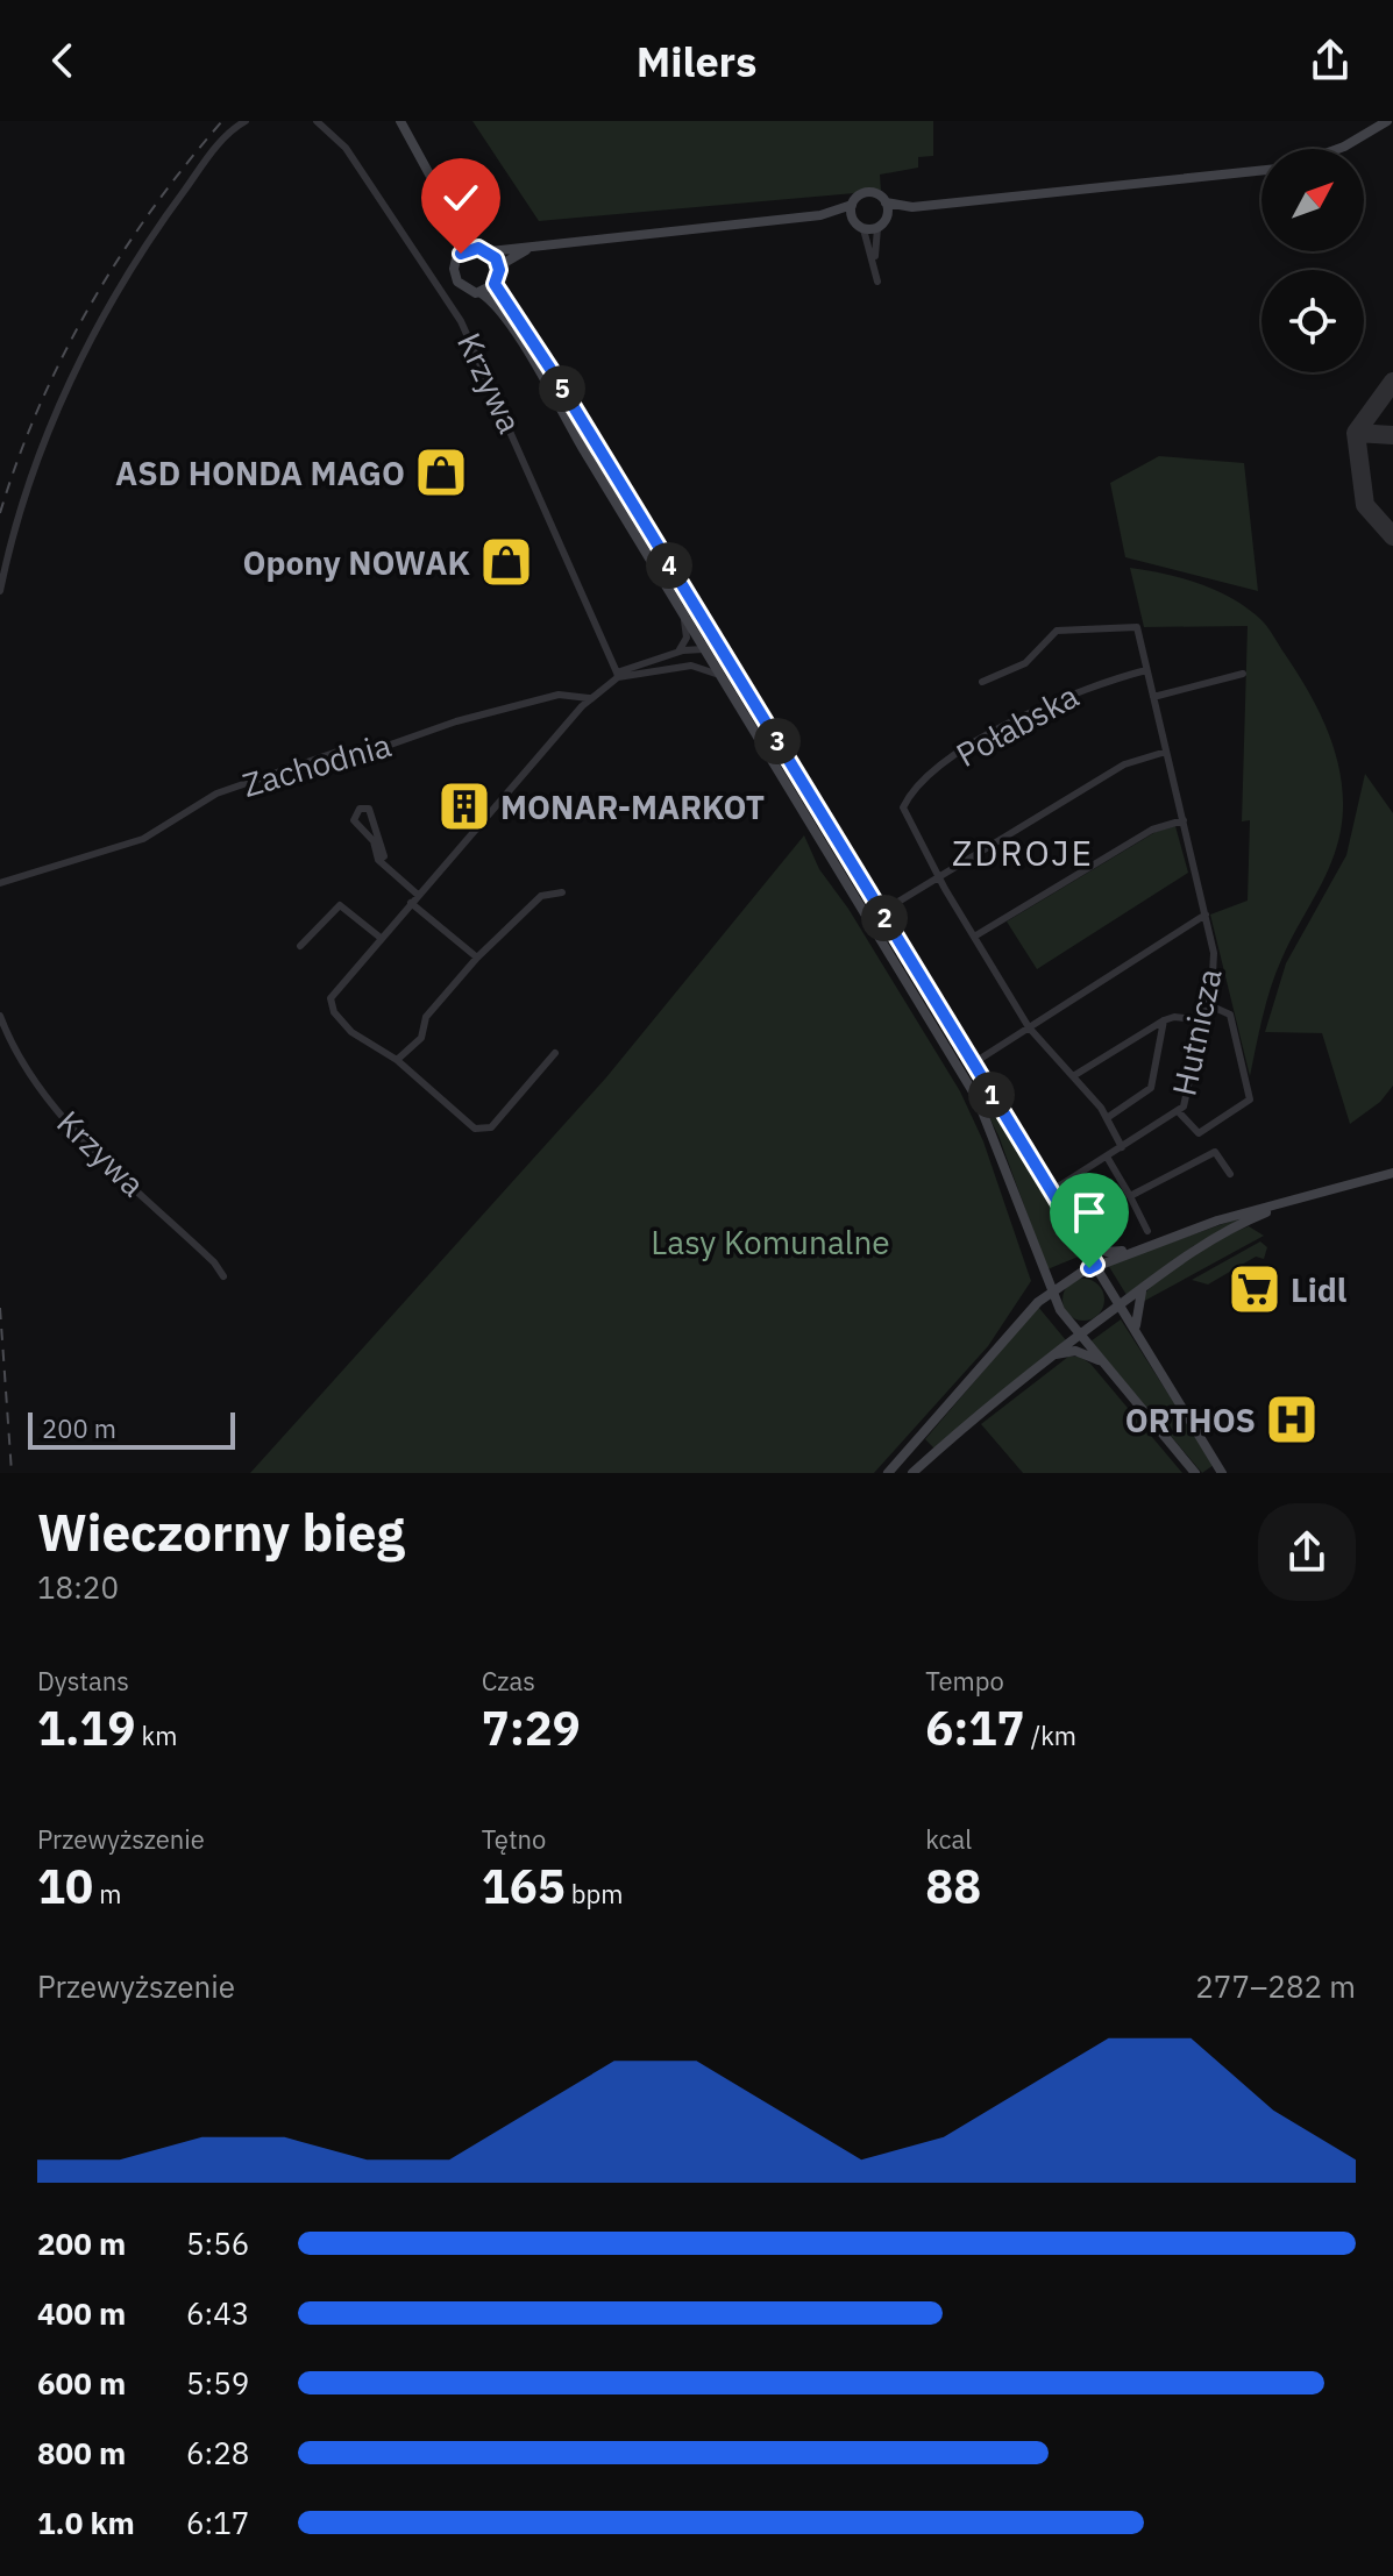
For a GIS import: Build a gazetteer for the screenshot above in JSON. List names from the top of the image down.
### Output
{
  "streets": {
    "street": [
      "Krzywa",
      "Połabska",
      "Zachodnia",
      "Hutnicza"
    ]
  },
  "crossings": [
    ["Połabska", "Hutnicza"]
  ],
  "districts": ["ZDROJE"],
  "parks": ["Lasy Komunalne"],
  "places": {
    "shop": ["ASD HONDA MAGO", "Opony NOWAK"],
    "building": ["MONAR-MARKOT"],
    "supermarket": ["Lidl"],
    "hospital": ["ORTHOS"]
  },
  "scale_bar": "200 m",
  "north": "top right",
  "page": {
    "header": "Milers",
    "pins": [
      "5",
      "4",
      "3",
      "2",
      "1"
    ],
    "scale": "200 m",
    "heading": ["Wieczorny bieg", "18:20"],
    "stats": [
      ["Dystans", "1.19 km"],
      ["Czas", "7:29"],
      ["Tempo", "6:17 /km"],
      ["Przewyższenie", "10 m"],
      ["Tętno", "165 bpm"],
      ["kcal", "88"]
    ],
    "chart": ["Przewyższenie", "277–282 m"],
    "list": [
      {
        "name": "200 m",
        "note": "5:56"
      },
      {
        "name": "400 m",
        "note": "6:43"
      },
      {
        "name": "600 m",
        "note": "5:59"
      },
      {
        "name": "800 m",
        "note": "6:28"
      },
      {
        "name": "1.0 km",
        "note": "6:17"
      }
    ]
  }
}
